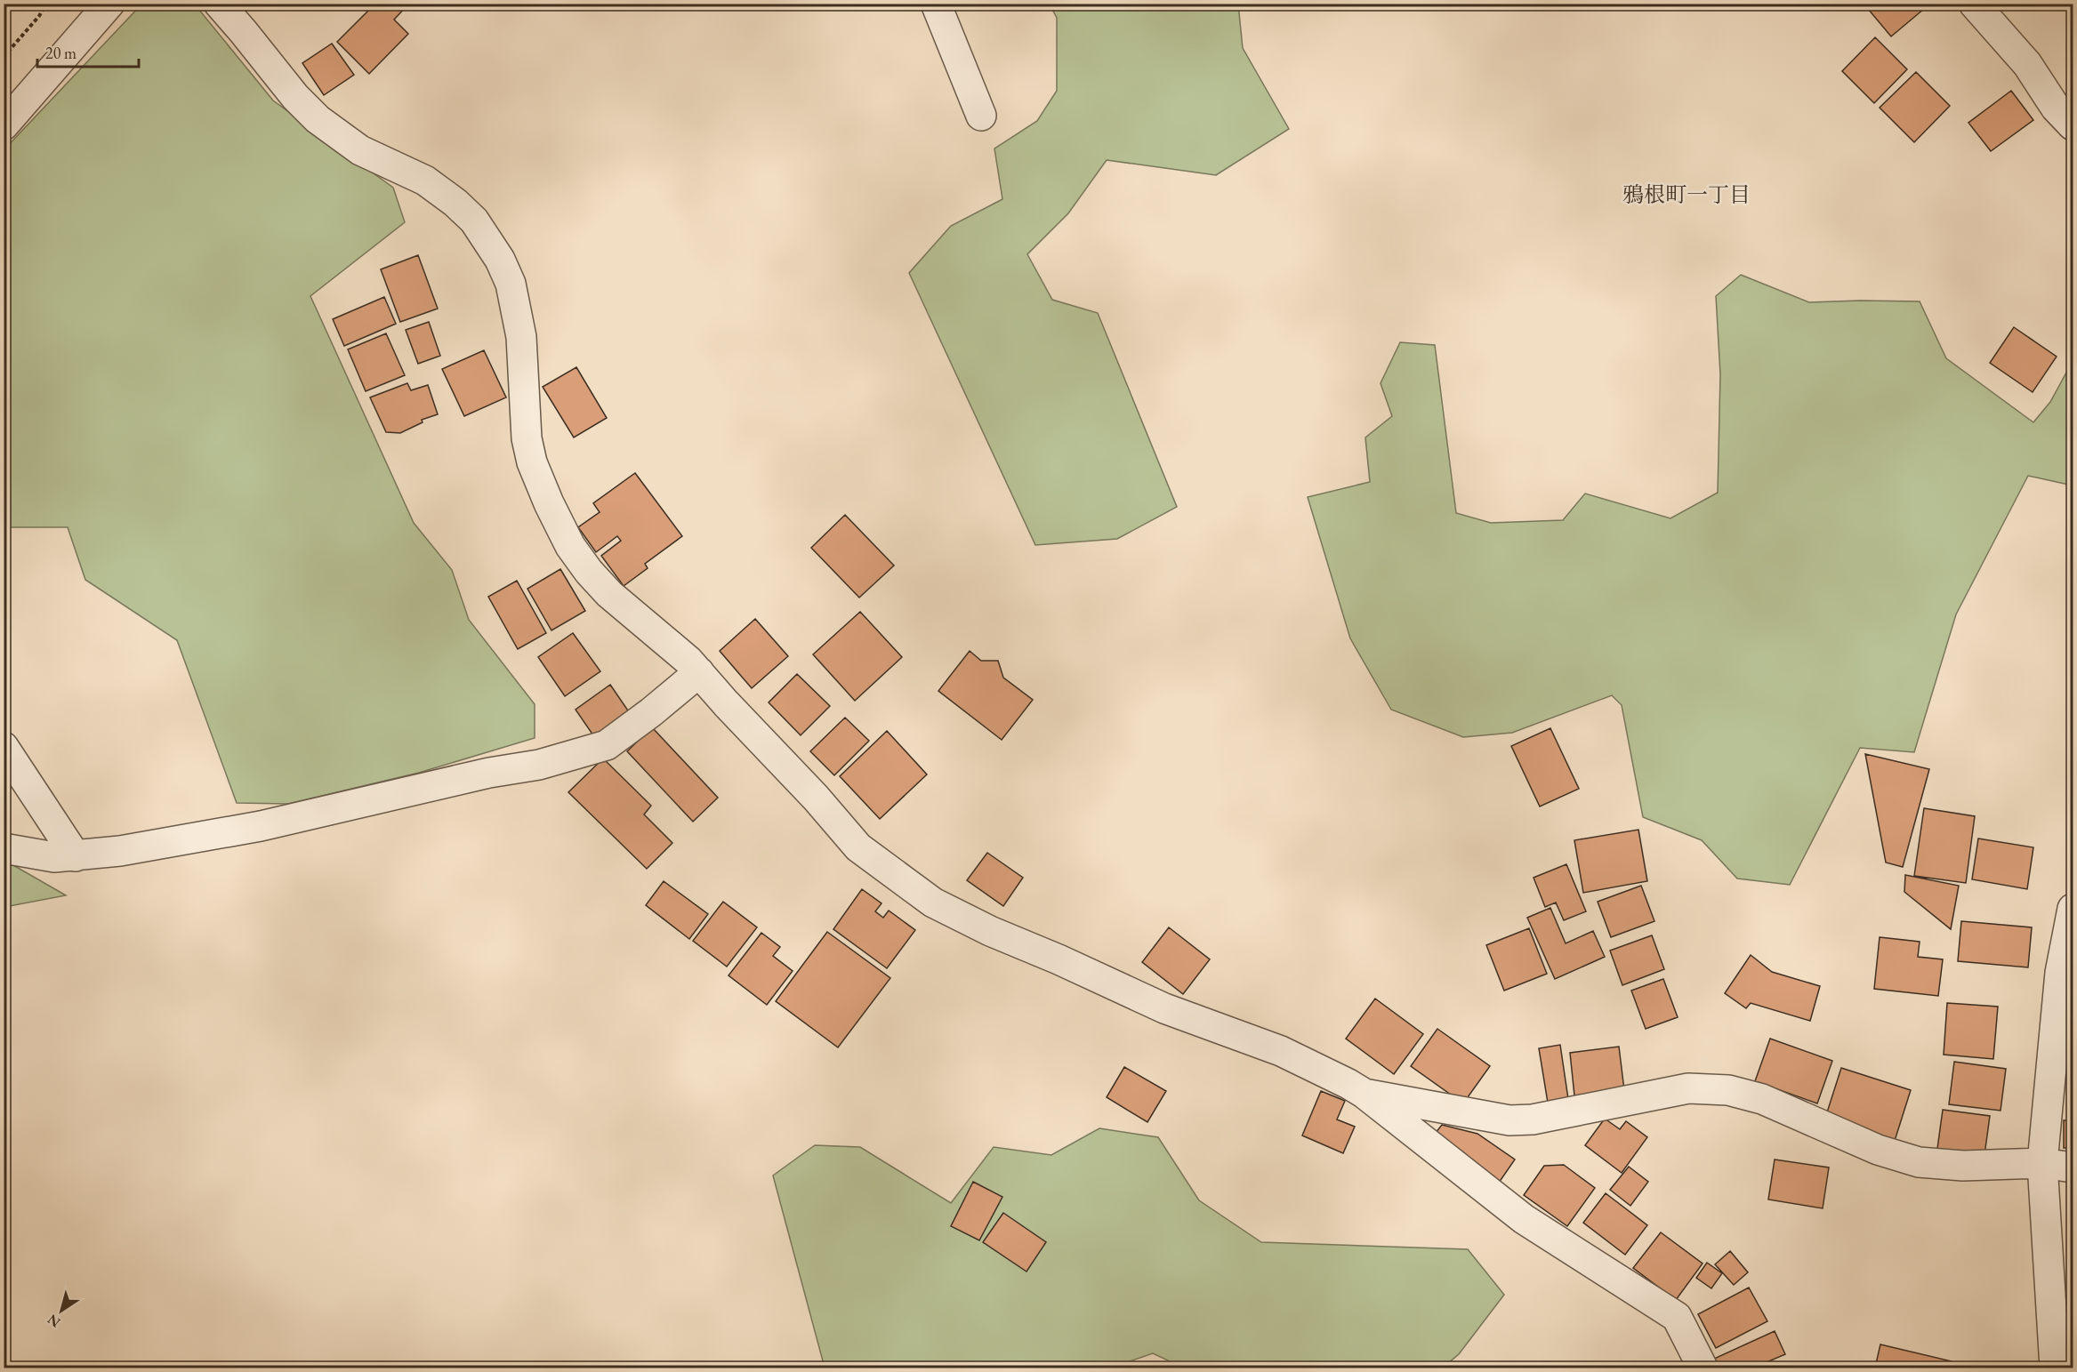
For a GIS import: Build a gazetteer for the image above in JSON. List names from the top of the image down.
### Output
{
  "districts": ["鴉根町一丁目"],
  "scale_bar": "20 m",
  "north": "bottom left"
}
